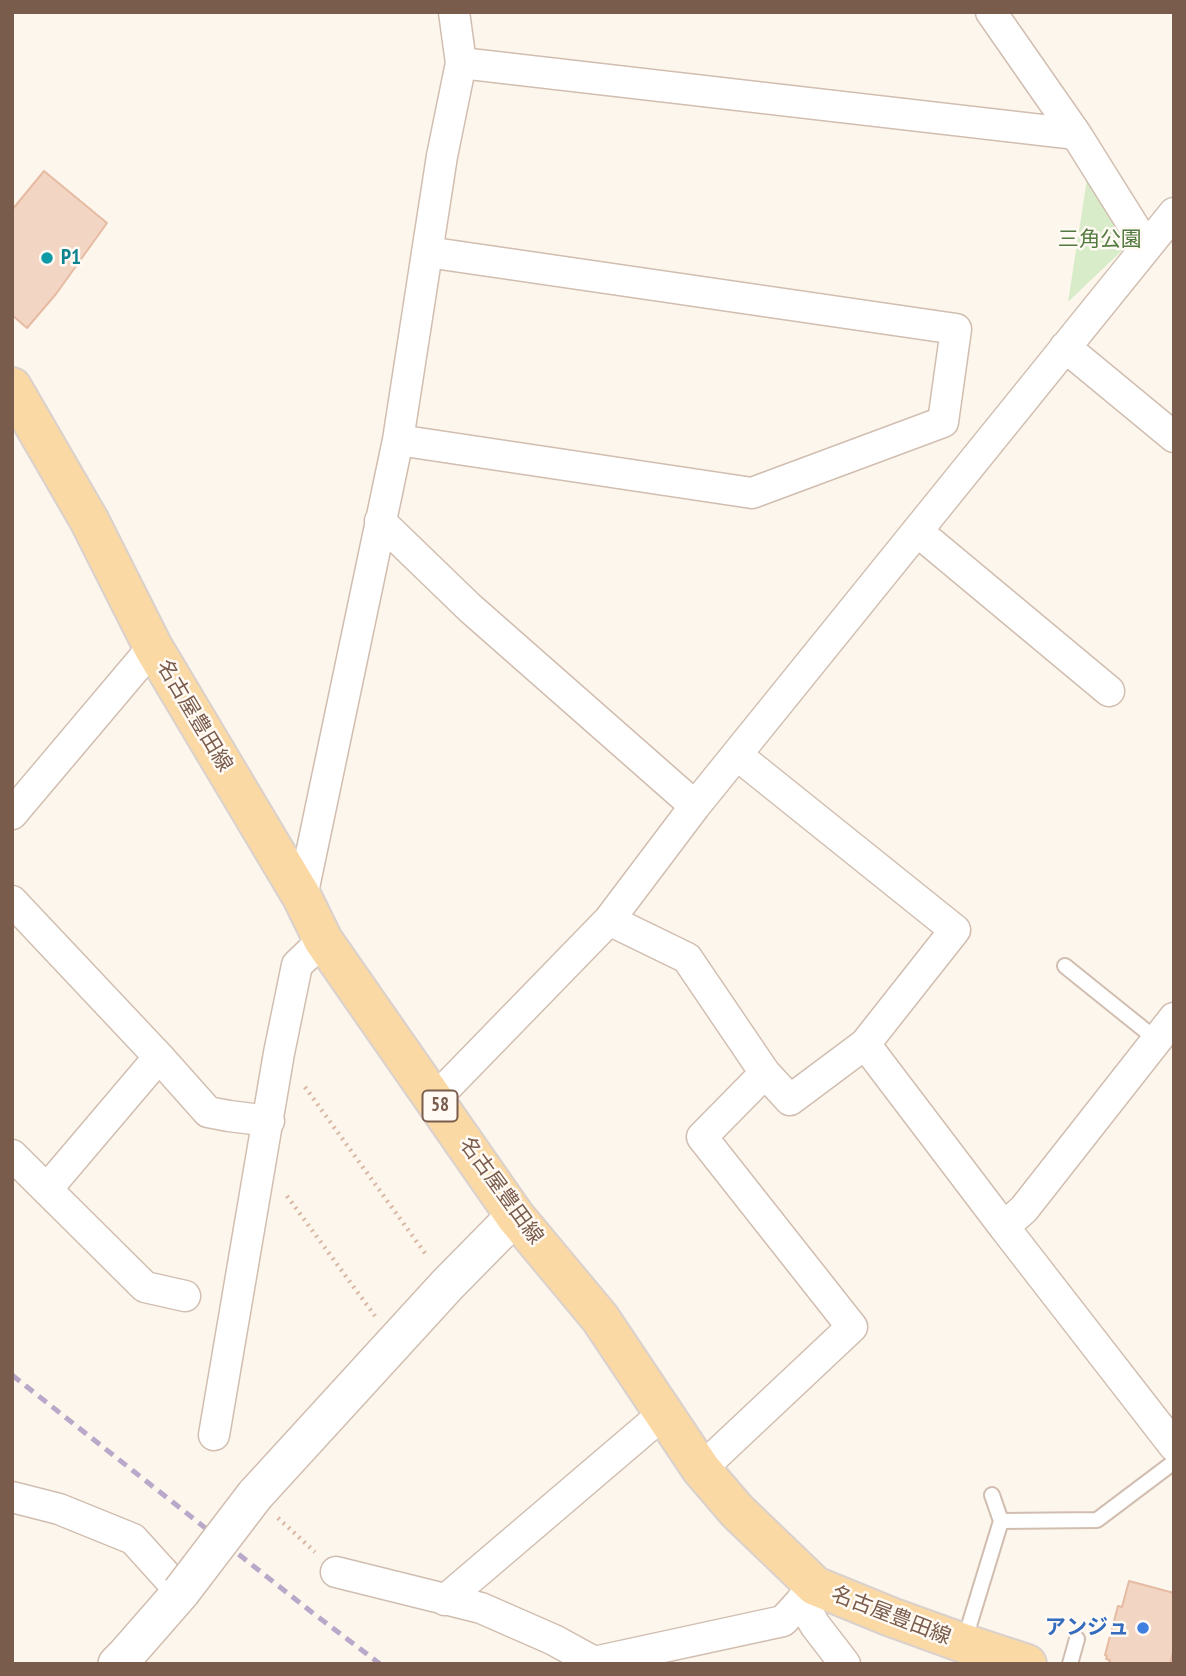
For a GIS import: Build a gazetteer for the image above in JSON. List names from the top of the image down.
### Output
{
  "streets": {
    "main road": ["名古屋豊田線", "58"]
  },
  "parks": ["三角公園"],
  "places": ["P1", "アンジュ"]
}
